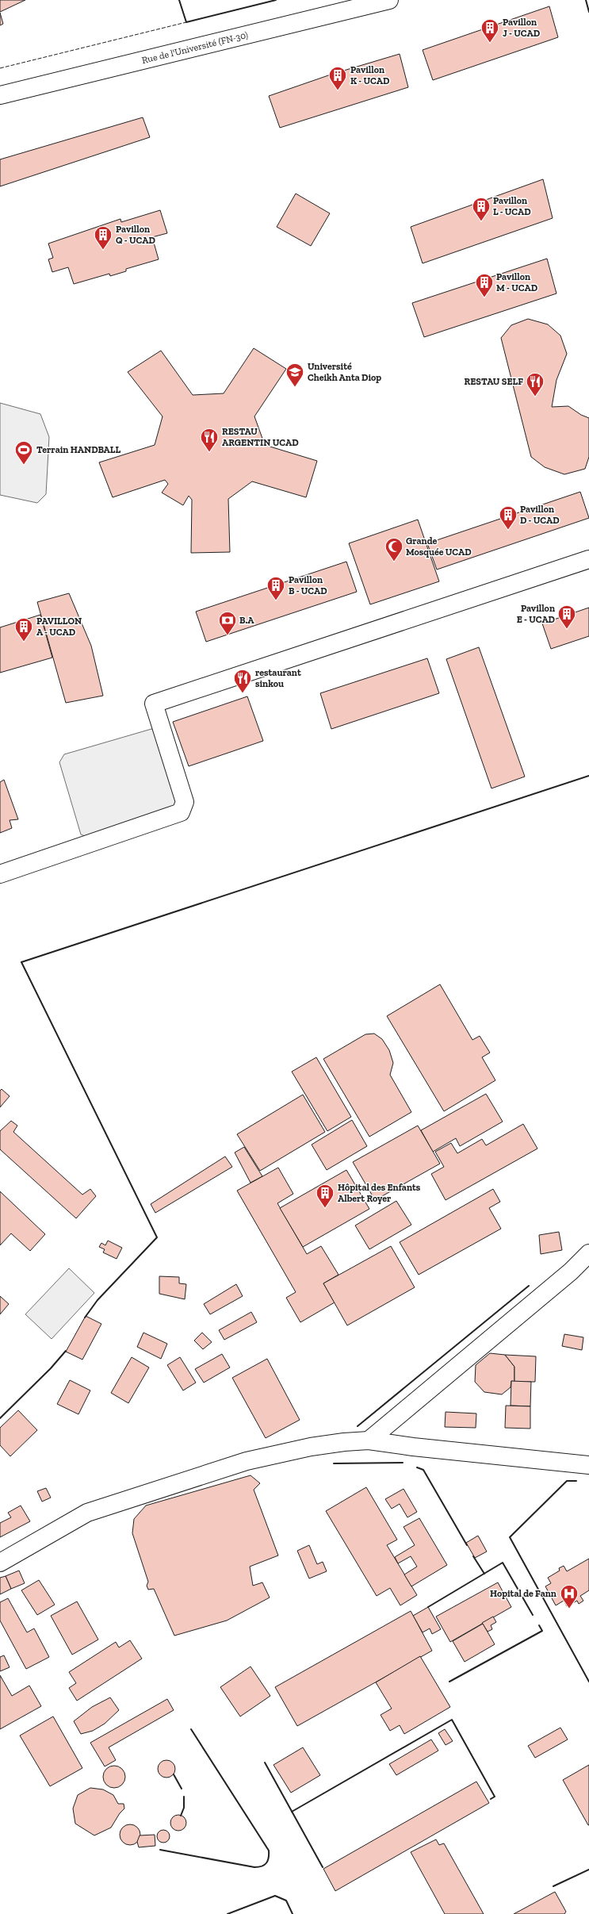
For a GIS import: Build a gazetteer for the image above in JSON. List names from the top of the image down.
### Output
{
  "streets": {
    "street": ["Rue de l'Université (FN-30)"]
  },
  "places": {
    "building": [
      "Pavillon J - UCAD",
      "Pavillon K - UCAD",
      "Pavillon L - UCAD",
      "Pavillon Q - UCAD",
      "Pavillon M - UCAD",
      "Pavillon D - UCAD",
      "Pavillon B - UCAD",
      "Pavillon E - UCAD",
      "PAVILLON A - UCAD",
      "Hôpital des Enfants Albert Royer"
    ],
    "school or university": ["Université Cheikh Anta Diop"],
    "restaurant": ["RESTAU SELF", "RESTAU ARGENTIN UCAD", "restaurant sinkou"],
    "sports": ["Terrain HANDBALL"],
    "mosque": ["Grande Mosquée UCAD"],
    "bank": ["B.A"],
    "hospital": ["Hopital de Fann"]
  }
}
